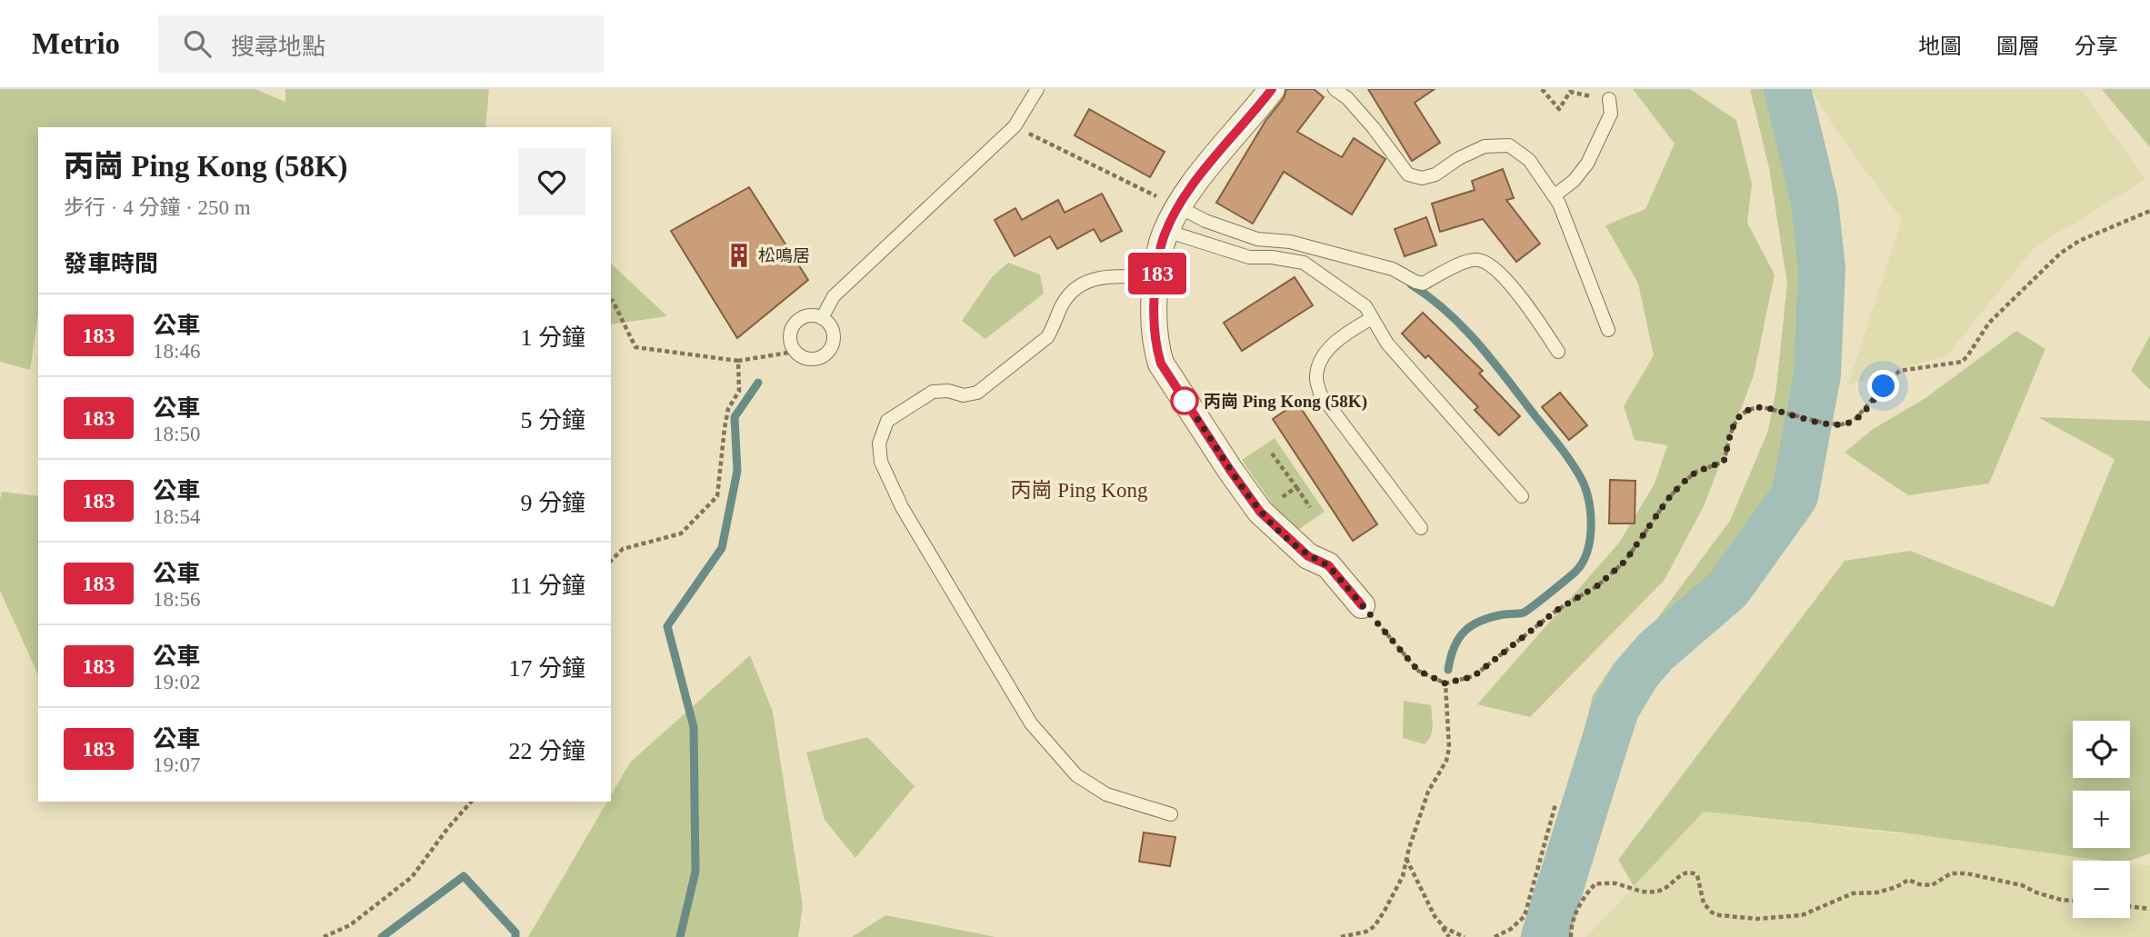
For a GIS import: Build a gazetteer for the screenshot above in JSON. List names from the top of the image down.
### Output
{
  "districts": ["丙崗 Ping Kong"],
  "places": {
    "building": ["松鳴居"],
    "other": ["丙崗 Ping Kong (58K)"]
  },
  "lines": ["bus line 183"],
  "page": {
    "header": "Metrio",
    "search": "搜尋地點",
    "nav": ["地圖", "圖層", "分享"],
    "on_map": "183",
    "heading": [
      ["丙崗 Ping Kong (58K)", "步行 · 4 分鐘 · 250 m"],
      "發車時間"
    ],
    "list": [
      {
        "mark": "183",
        "name": "公車",
        "note": "18:46",
        "value": "1 分鐘"
      },
      {
        "mark": "183",
        "name": "公車",
        "note": "18:50",
        "value": "5 分鐘"
      },
      {
        "mark": "183",
        "name": "公車",
        "note": "18:54",
        "value": "9 分鐘"
      },
      {
        "mark": "183",
        "name": "公車",
        "note": "18:56",
        "value": "11 分鐘"
      },
      {
        "mark": "183",
        "name": "公車",
        "note": "19:02",
        "value": "17 分鐘"
      },
      {
        "mark": "183",
        "name": "公車",
        "note": "19:07",
        "value": "22 分鐘"
      }
    ],
    "map_buttons": ["+", "−"]
  }
}
